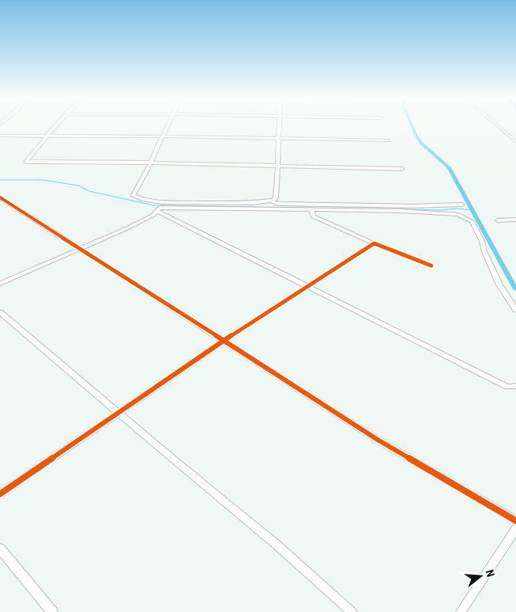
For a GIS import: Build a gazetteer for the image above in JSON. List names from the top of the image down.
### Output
{
  "north": "right"
}
